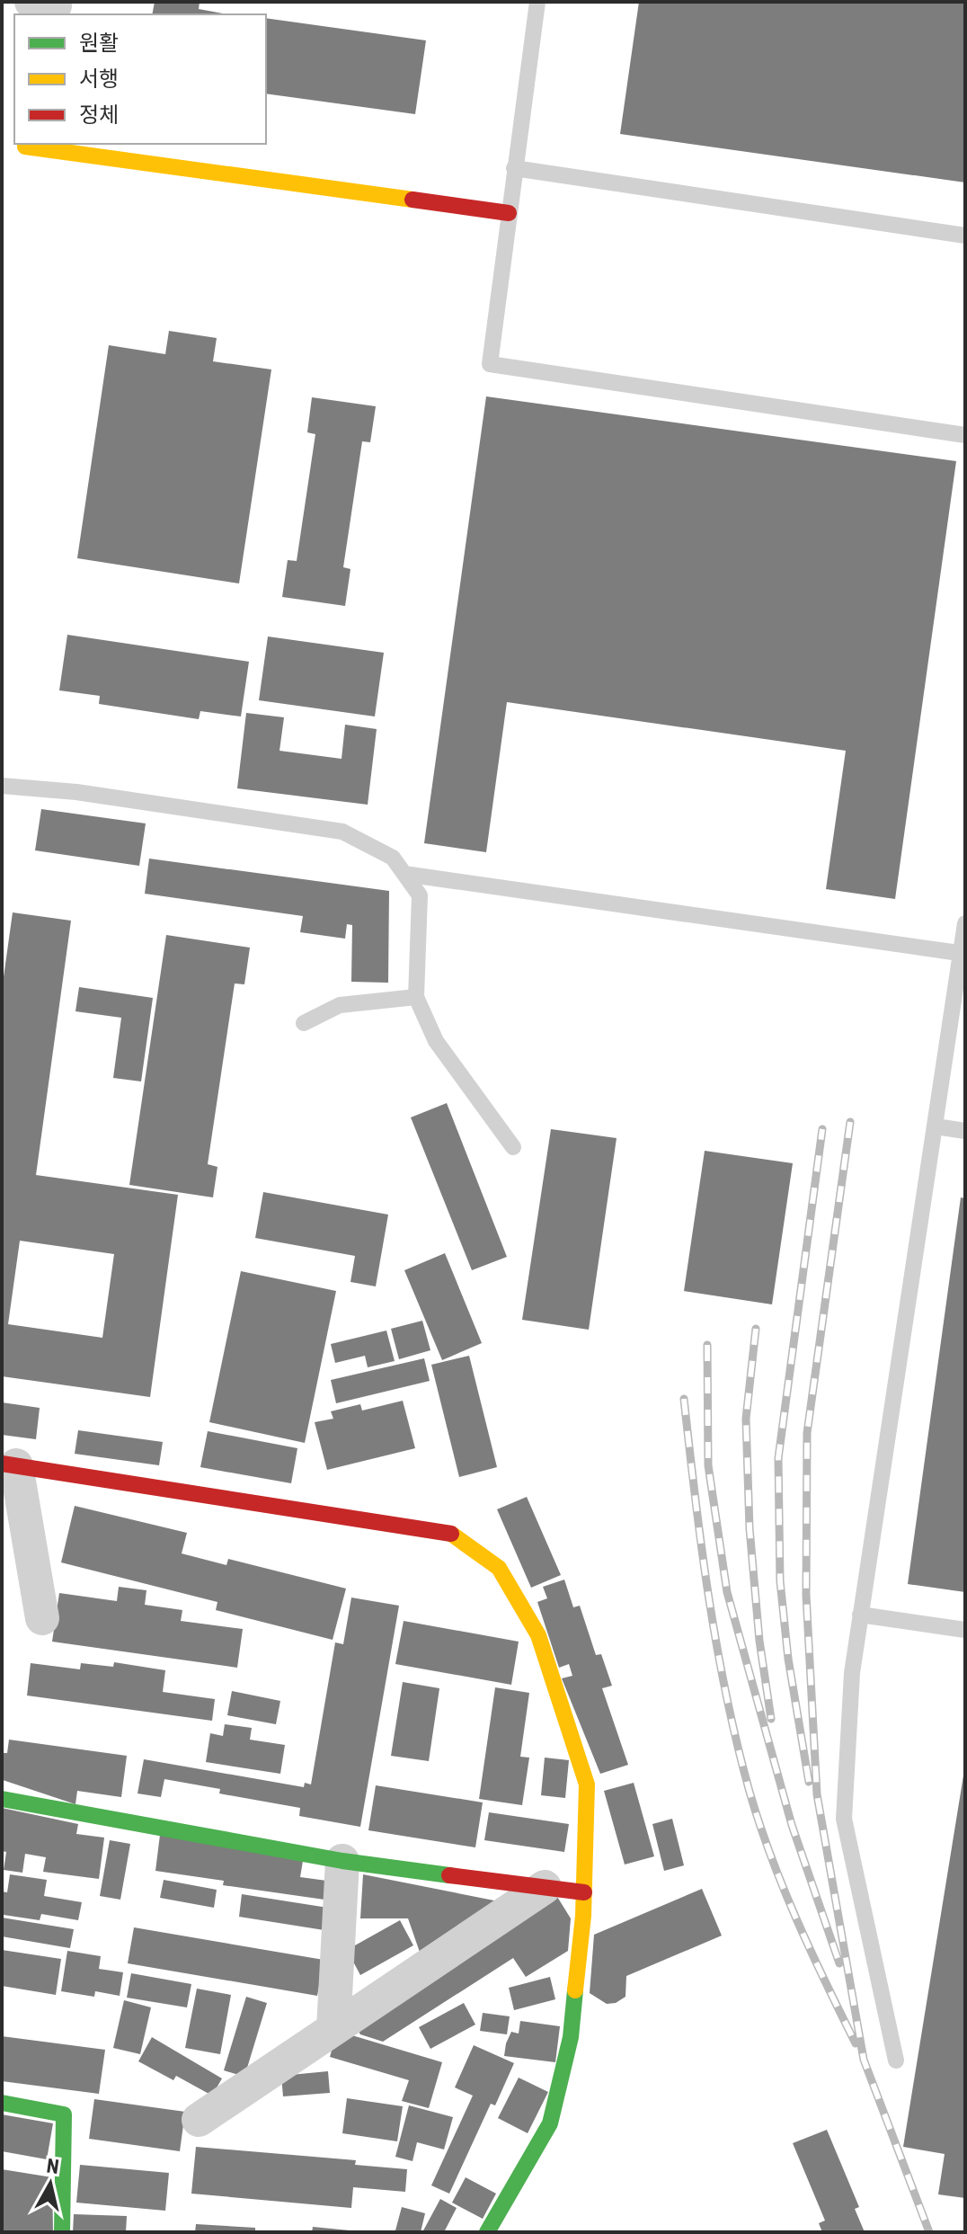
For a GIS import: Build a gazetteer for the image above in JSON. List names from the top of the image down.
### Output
{
  "legend": ["원활", "서행", "정체"],
  "north": "top"
}
